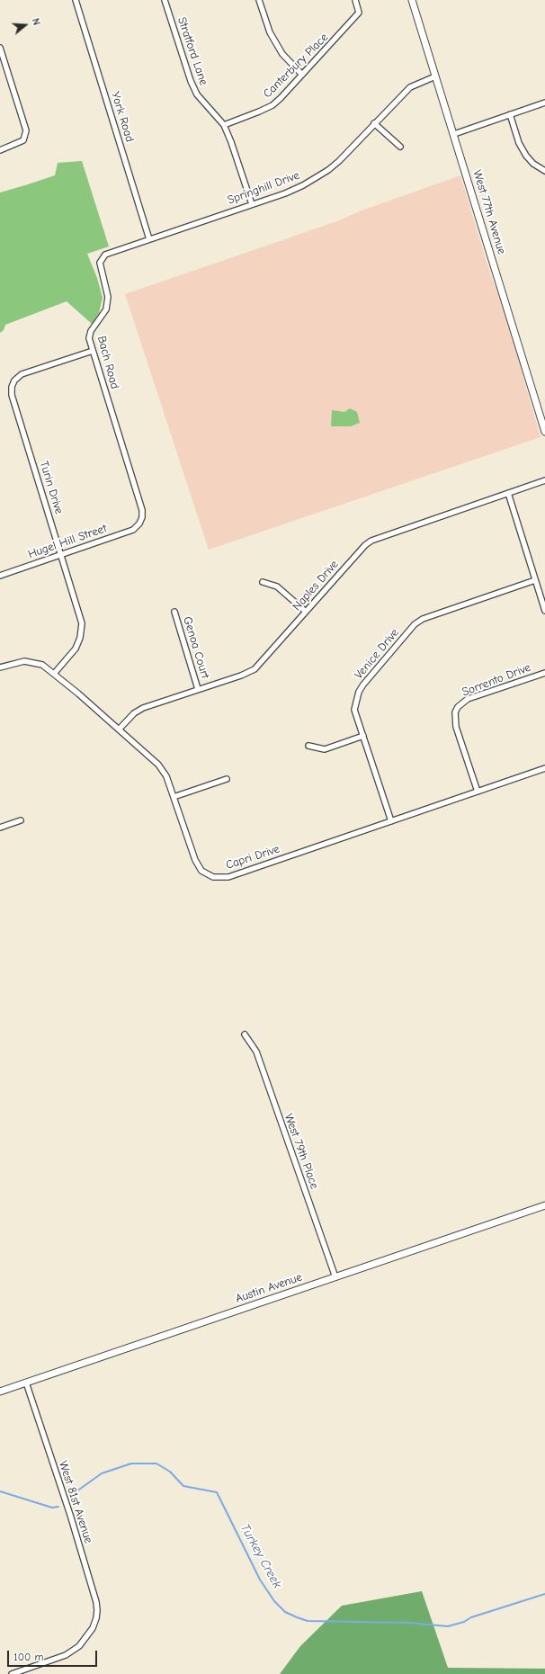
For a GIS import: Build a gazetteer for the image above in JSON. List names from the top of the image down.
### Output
{
  "streets": {
    "street": [
      "Stratford Lane",
      "Canterbury Place",
      "York Road",
      "Springhill Drive",
      "West 77th Avenue",
      "Bach Road",
      "Turin Drive",
      "Hugel Hill Street",
      "Naples Drive",
      "Genoa Court",
      "Venice Drive",
      "Sorrento Drive",
      "Capri Drive",
      "West 79th Place",
      "Austin Avenue",
      "West 81st Avenue"
    ]
  },
  "crossings": [
    ["Stratford Lane", "Canterbury Place"],
    ["Stratford Lane", "Springhill Drive"],
    ["York Road", "Springhill Drive"],
    ["York Road", "Bach Road"],
    ["Springhill Drive", "West 77th Avenue"],
    ["Springhill Drive", "Bach Road"],
    ["Bach Road", "Turin Drive"],
    ["Bach Road", "Hugel Hill Street"],
    ["Turin Drive", "Hugel Hill Street"],
    ["Turin Drive", "Capri Drive"],
    ["Naples Drive", "Genoa Court"],
    ["Naples Drive", "Capri Drive"],
    ["Venice Drive", "Capri Drive"],
    ["Sorrento Drive", "Capri Drive"],
    ["West 79th Place", "Austin Avenue"],
    ["Austin Avenue", "West 81st Avenue"]
  ],
  "water": ["Turkey Creek"],
  "scale_bar": "100 m",
  "north": "right"
}
